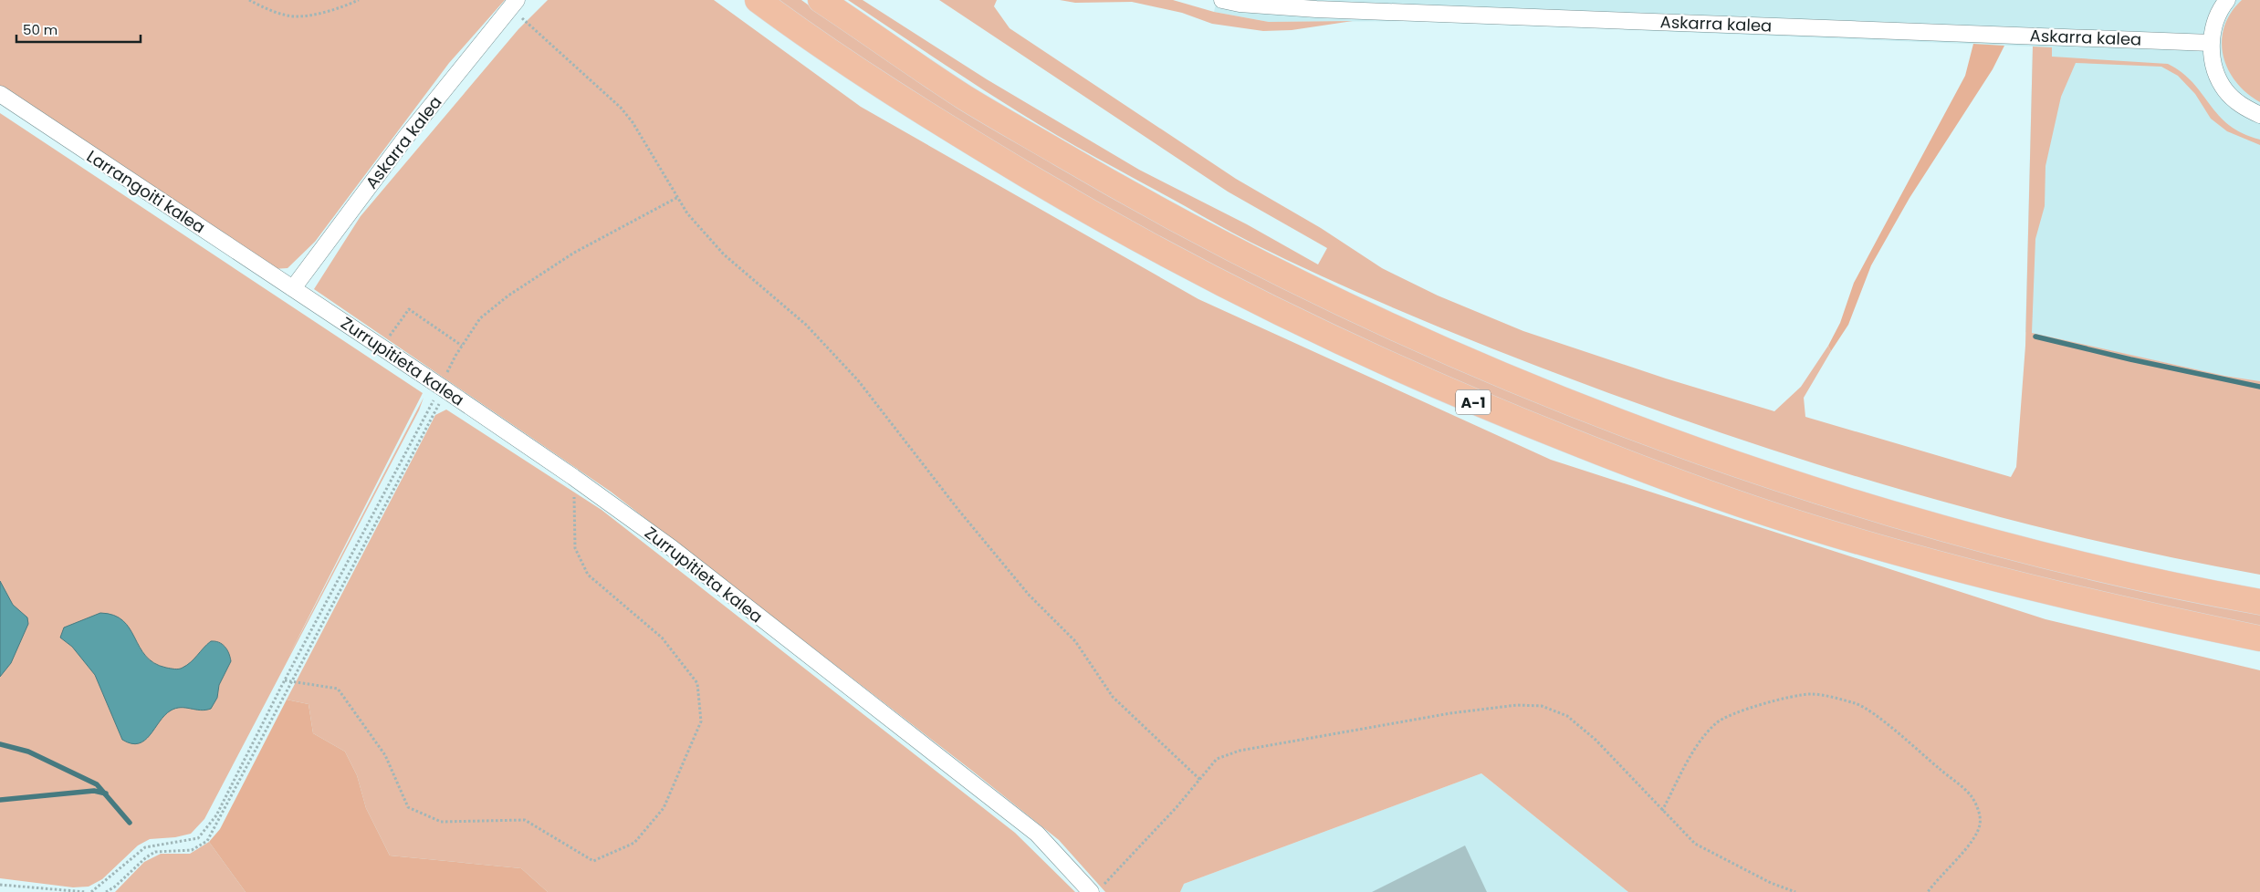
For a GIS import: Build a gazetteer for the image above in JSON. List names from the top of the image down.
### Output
{
  "streets": {
    "highway": ["A-1"],
    "street": ["Askarra kalea", "Larrangoiti kalea", "Zurrupitieta kalea"]
  },
  "crossings": [
    ["Askarra kalea", "Larrangoiti kalea"],
    ["Askarra kalea", "Zurrupitieta kalea"],
    ["Larrangoiti kalea", "Zurrupitieta kalea"]
  ],
  "scale_bar": "50 m"
}
